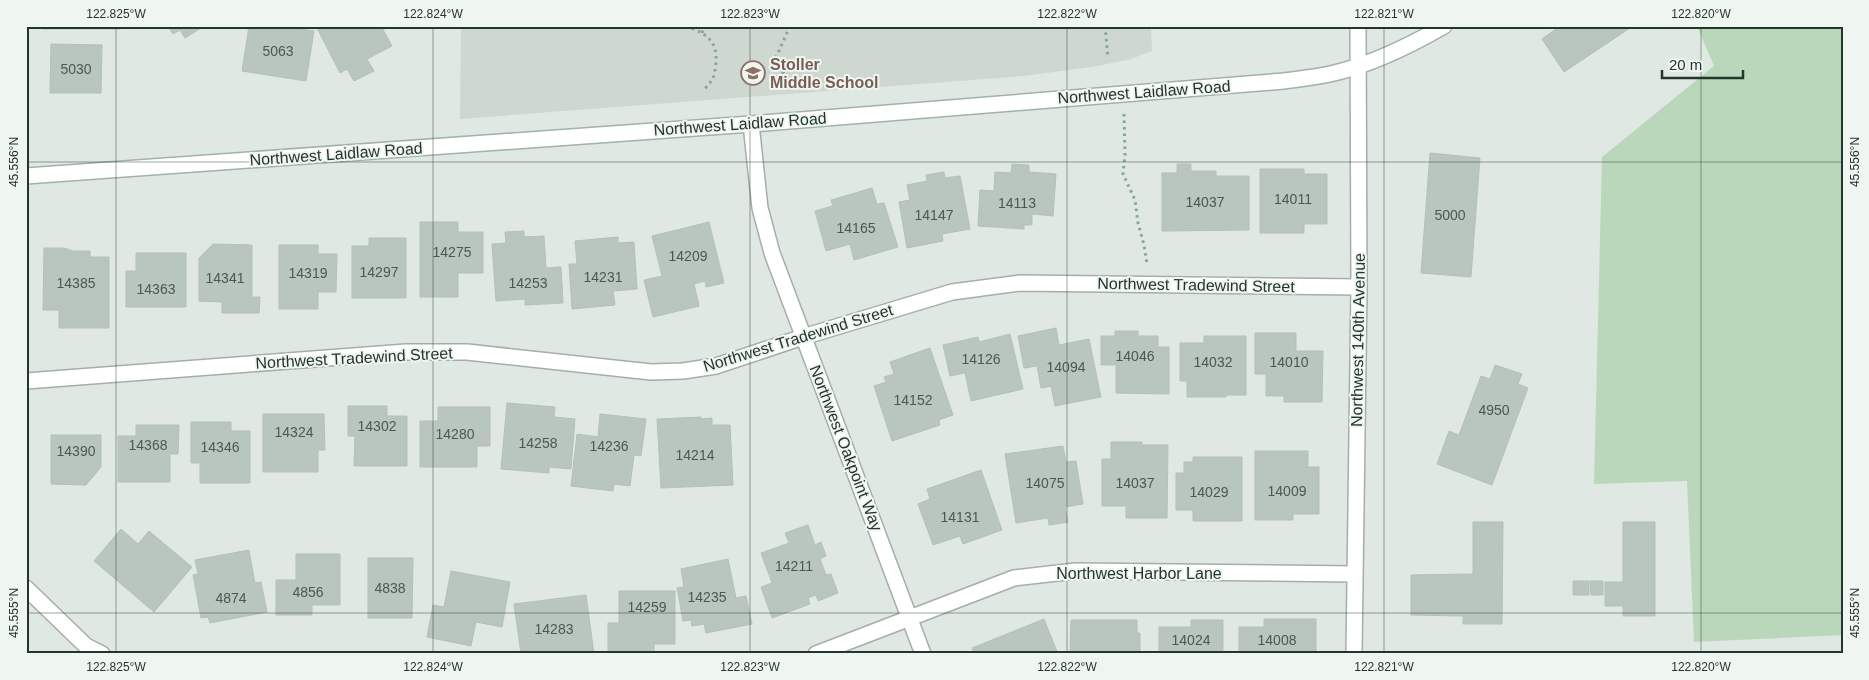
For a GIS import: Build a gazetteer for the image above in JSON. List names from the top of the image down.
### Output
{
  "streets": {
    "street": [
      "Northwest Laidlaw Road",
      "Northwest Tradewind Street",
      "Northwest 140th Avenue",
      "Northwest Oakpoint Way",
      "Northwest Harbor Lane"
    ]
  },
  "crossings": [
    ["Northwest Laidlaw Road", "Northwest 140th Avenue"],
    ["Northwest Laidlaw Road", "Northwest Oakpoint Way"],
    ["Northwest Tradewind Street", "Northwest 140th Avenue"],
    ["Northwest Tradewind Street", "Northwest Oakpoint Way"],
    ["Northwest 140th Avenue", "Northwest Harbor Lane"],
    ["Northwest Oakpoint Way", "Northwest Harbor Lane"]
  ],
  "places": {
    "school or university": ["Stoller Middle School"]
  },
  "house_numbers": [
    "5063",
    "5030",
    "14011",
    "14037",
    "14113",
    "14147",
    "5000",
    "14165",
    "14275",
    "14209",
    "14297",
    "14319",
    "14231",
    "14341",
    "14385",
    "14253",
    "14363",
    "14046",
    "14126",
    "14032",
    "14010",
    "14094",
    "14152",
    "4950",
    "14302",
    "14324",
    "14280",
    "14258",
    "14368",
    "14236",
    "14346",
    "14390",
    "14214",
    "14075",
    "14037",
    "14009",
    "14029",
    "14131",
    "14211",
    "4838",
    "4856",
    "14235",
    "4874",
    "14259",
    "14283",
    "14024",
    "14008"
  ],
  "scale_bar": "20 m",
  "coordinates": [
    "122.825°W",
    "122.824°W",
    "122.823°W",
    "122.822°W",
    "122.821°W",
    "122.820°W",
    "45.556°N",
    "45.555°N"
  ]
}
